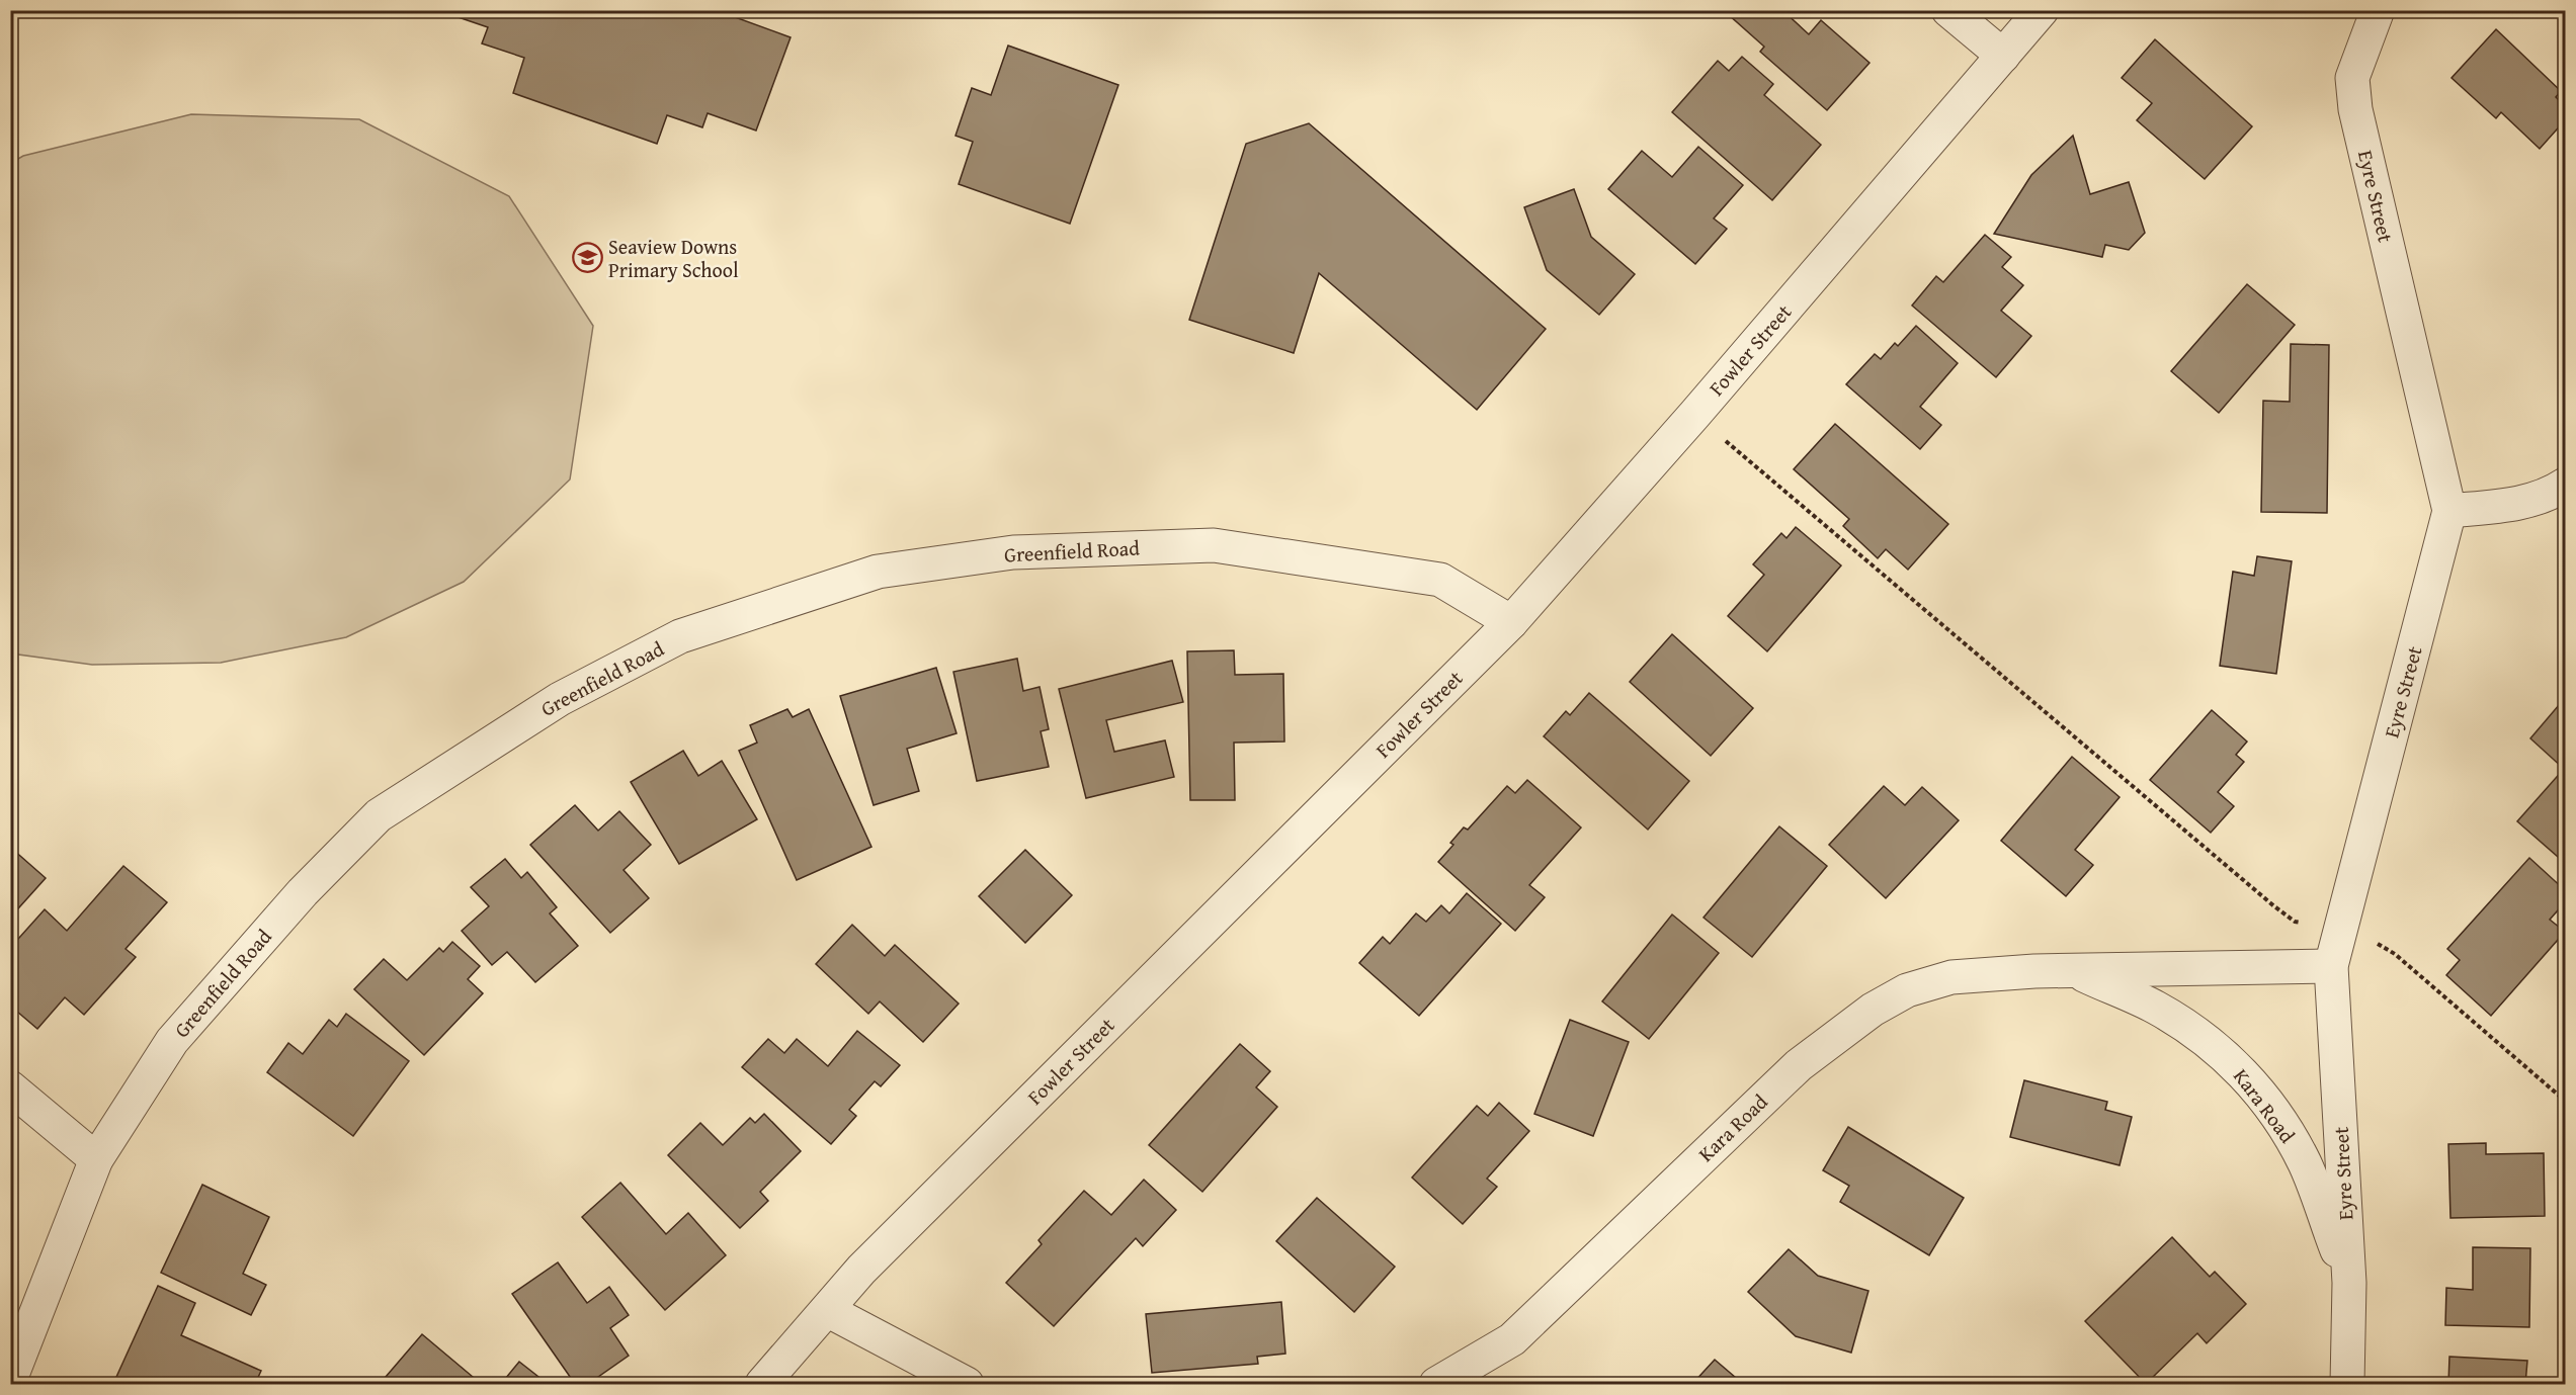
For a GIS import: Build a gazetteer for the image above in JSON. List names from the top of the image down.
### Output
{
  "streets": {
    "street": [
      "Eyre Street",
      "Fowler Street",
      "Greenfield Road",
      "Kara Road"
    ]
  },
  "crossings": [
    ["Eyre Street", "Kara Road"],
    ["Fowler Street", "Greenfield Road"]
  ],
  "places": {
    "school or university": ["Seaview Downs Primary School"]
  }
}
